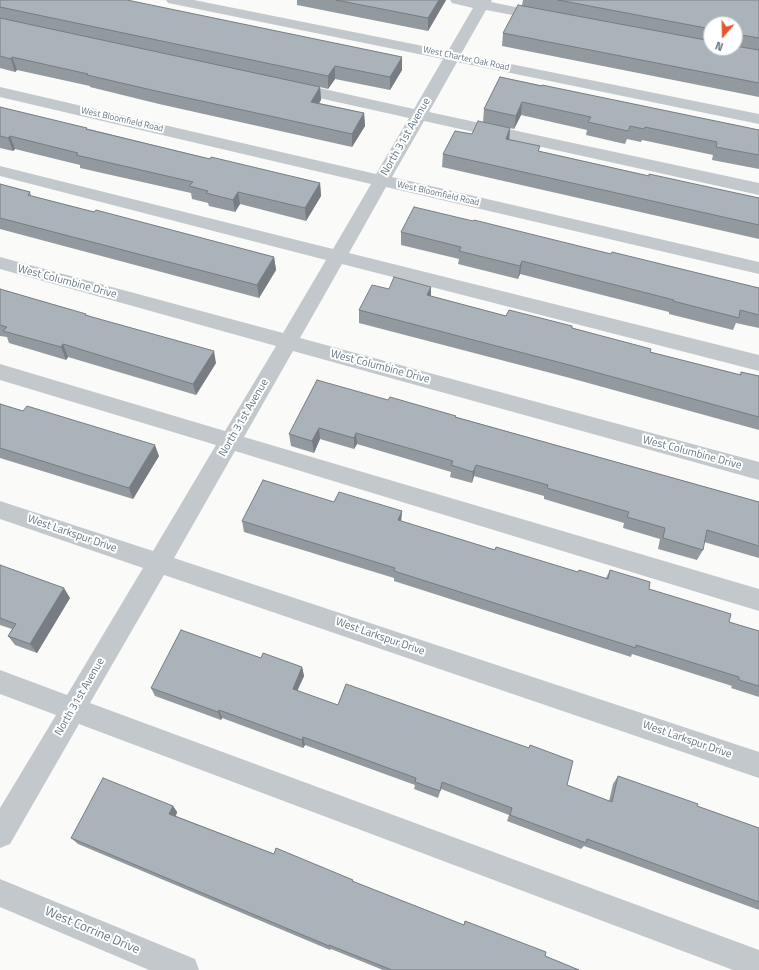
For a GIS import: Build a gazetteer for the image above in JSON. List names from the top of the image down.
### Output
{
  "streets": {
    "street": [
      "West Charter Oak Road",
      "West Bloomfield Road",
      "North 31st Avenue",
      "West Columbine Drive",
      "West Larkspur Drive",
      "West Corrine Drive"
    ]
  },
  "crossings": [
    ["West Charter Oak Road", "North 31st Avenue"],
    ["West Bloomfield Road", "North 31st Avenue"],
    ["North 31st Avenue", "West Columbine Drive"],
    ["North 31st Avenue", "West Larkspur Drive"]
  ],
  "north": "bottom"
}
